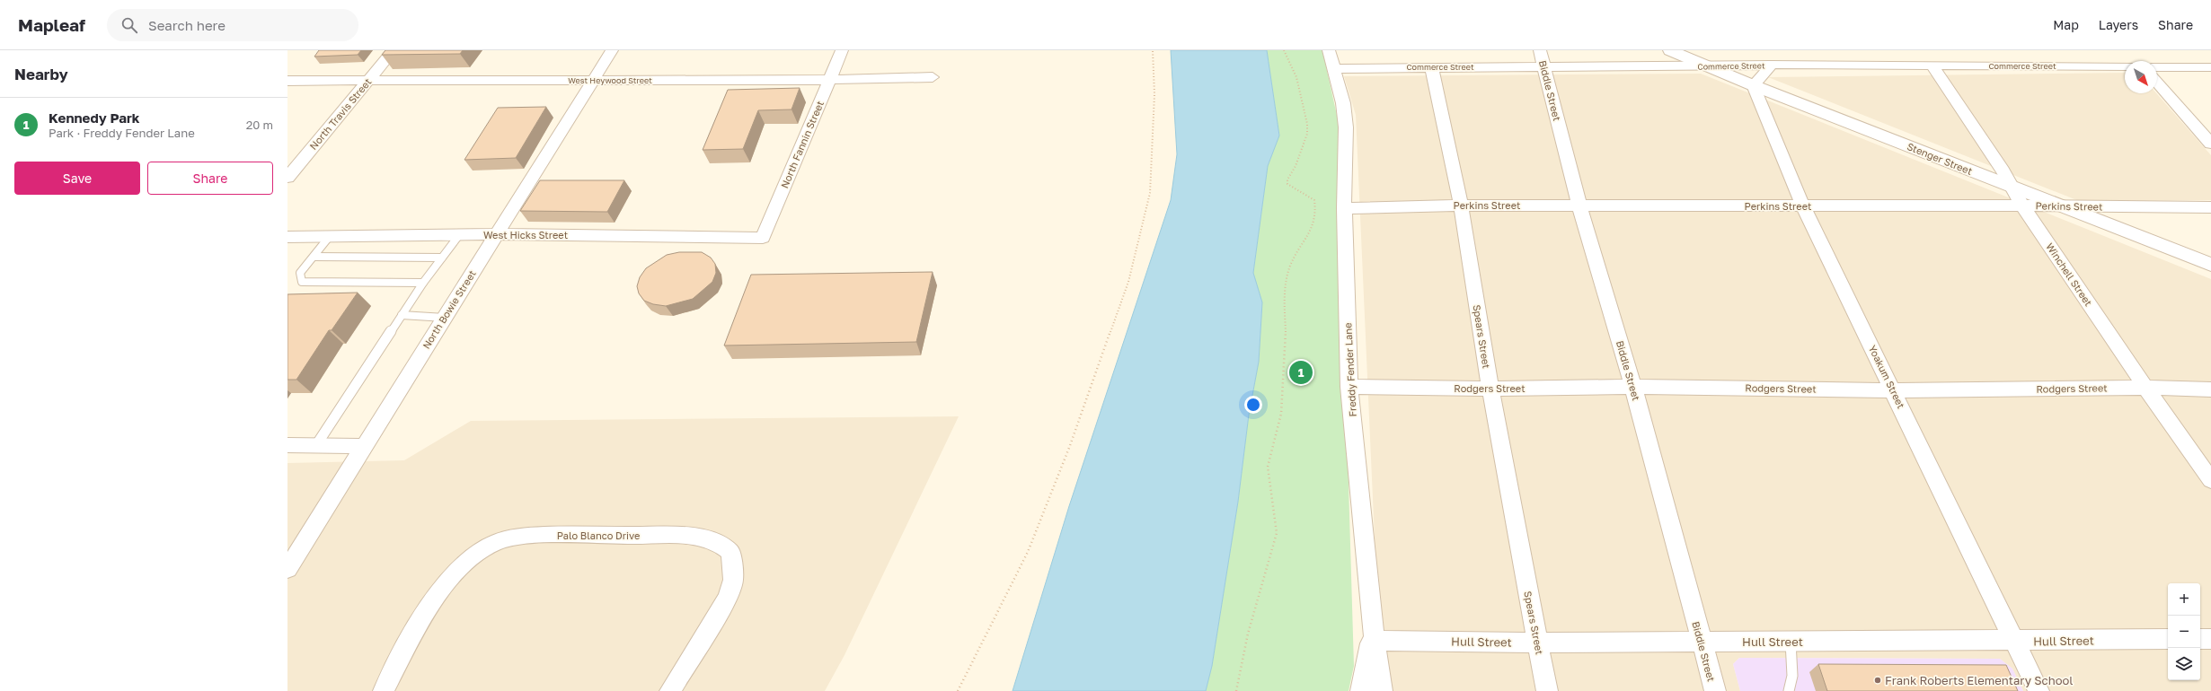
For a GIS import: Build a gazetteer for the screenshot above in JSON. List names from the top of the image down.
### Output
{
  "streets": {
    "street": [
      "Commerce Street",
      "West Heywood Street",
      "Biddle Street",
      "North Travis Street",
      "North Fannin Street",
      "Stenger Street",
      "Perkins Street",
      "West Hicks Street",
      "Winchell Street",
      "North Bowie Street",
      "Spears Street",
      "Freddy Fender Lane",
      "Yoakum Street",
      "Rodgers Street",
      "Palo Blanco Drive",
      "Hull Street"
    ]
  },
  "crossings": [
    ["Commerce Street", "Biddle Street"],
    ["Commerce Street", "Stenger Street"],
    ["Commerce Street", "Winchell Street"],
    ["Commerce Street", "Spears Street"],
    ["Commerce Street", "Freddy Fender Lane"],
    ["West Heywood Street", "North Travis Street"],
    ["West Heywood Street", "North Fannin Street"],
    ["West Heywood Street", "North Bowie Street"],
    ["Biddle Street", "Perkins Street"],
    ["Biddle Street", "Rodgers Street"],
    ["Biddle Street", "Hull Street"],
    ["North Fannin Street", "West Hicks Street"],
    ["Stenger Street", "Perkins Street"],
    ["Stenger Street", "Winchell Street"],
    ["Stenger Street", "Yoakum Street"],
    ["Perkins Street", "Winchell Street"],
    ["Perkins Street", "Spears Street"],
    ["Perkins Street", "Freddy Fender Lane"],
    ["Perkins Street", "Yoakum Street"],
    ["West Hicks Street", "North Bowie Street"],
    ["Winchell Street", "Rodgers Street"],
    ["Spears Street", "Rodgers Street"],
    ["Spears Street", "Hull Street"],
    ["Freddy Fender Lane", "Rodgers Street"],
    ["Freddy Fender Lane", "Hull Street"],
    ["Yoakum Street", "Rodgers Street"],
    ["Yoakum Street", "Hull Street"]
  ],
  "places": ["Frank Roberts Elementary School"],
  "north": "bottom right",
  "page": {
    "header": "Mapleaf",
    "search": "Search here",
    "nav": ["Map", "Layers", "Share"],
    "heading": "Nearby",
    "list": [
      {
        "mark": "1",
        "name": "Kennedy Park",
        "note": "Park · Freddy Fender Lane",
        "value": "20 m"
      }
    ],
    "buttons": ["Save", "Share"],
    "pins": "1",
    "map_buttons": ["+", "−"]
  }
}
